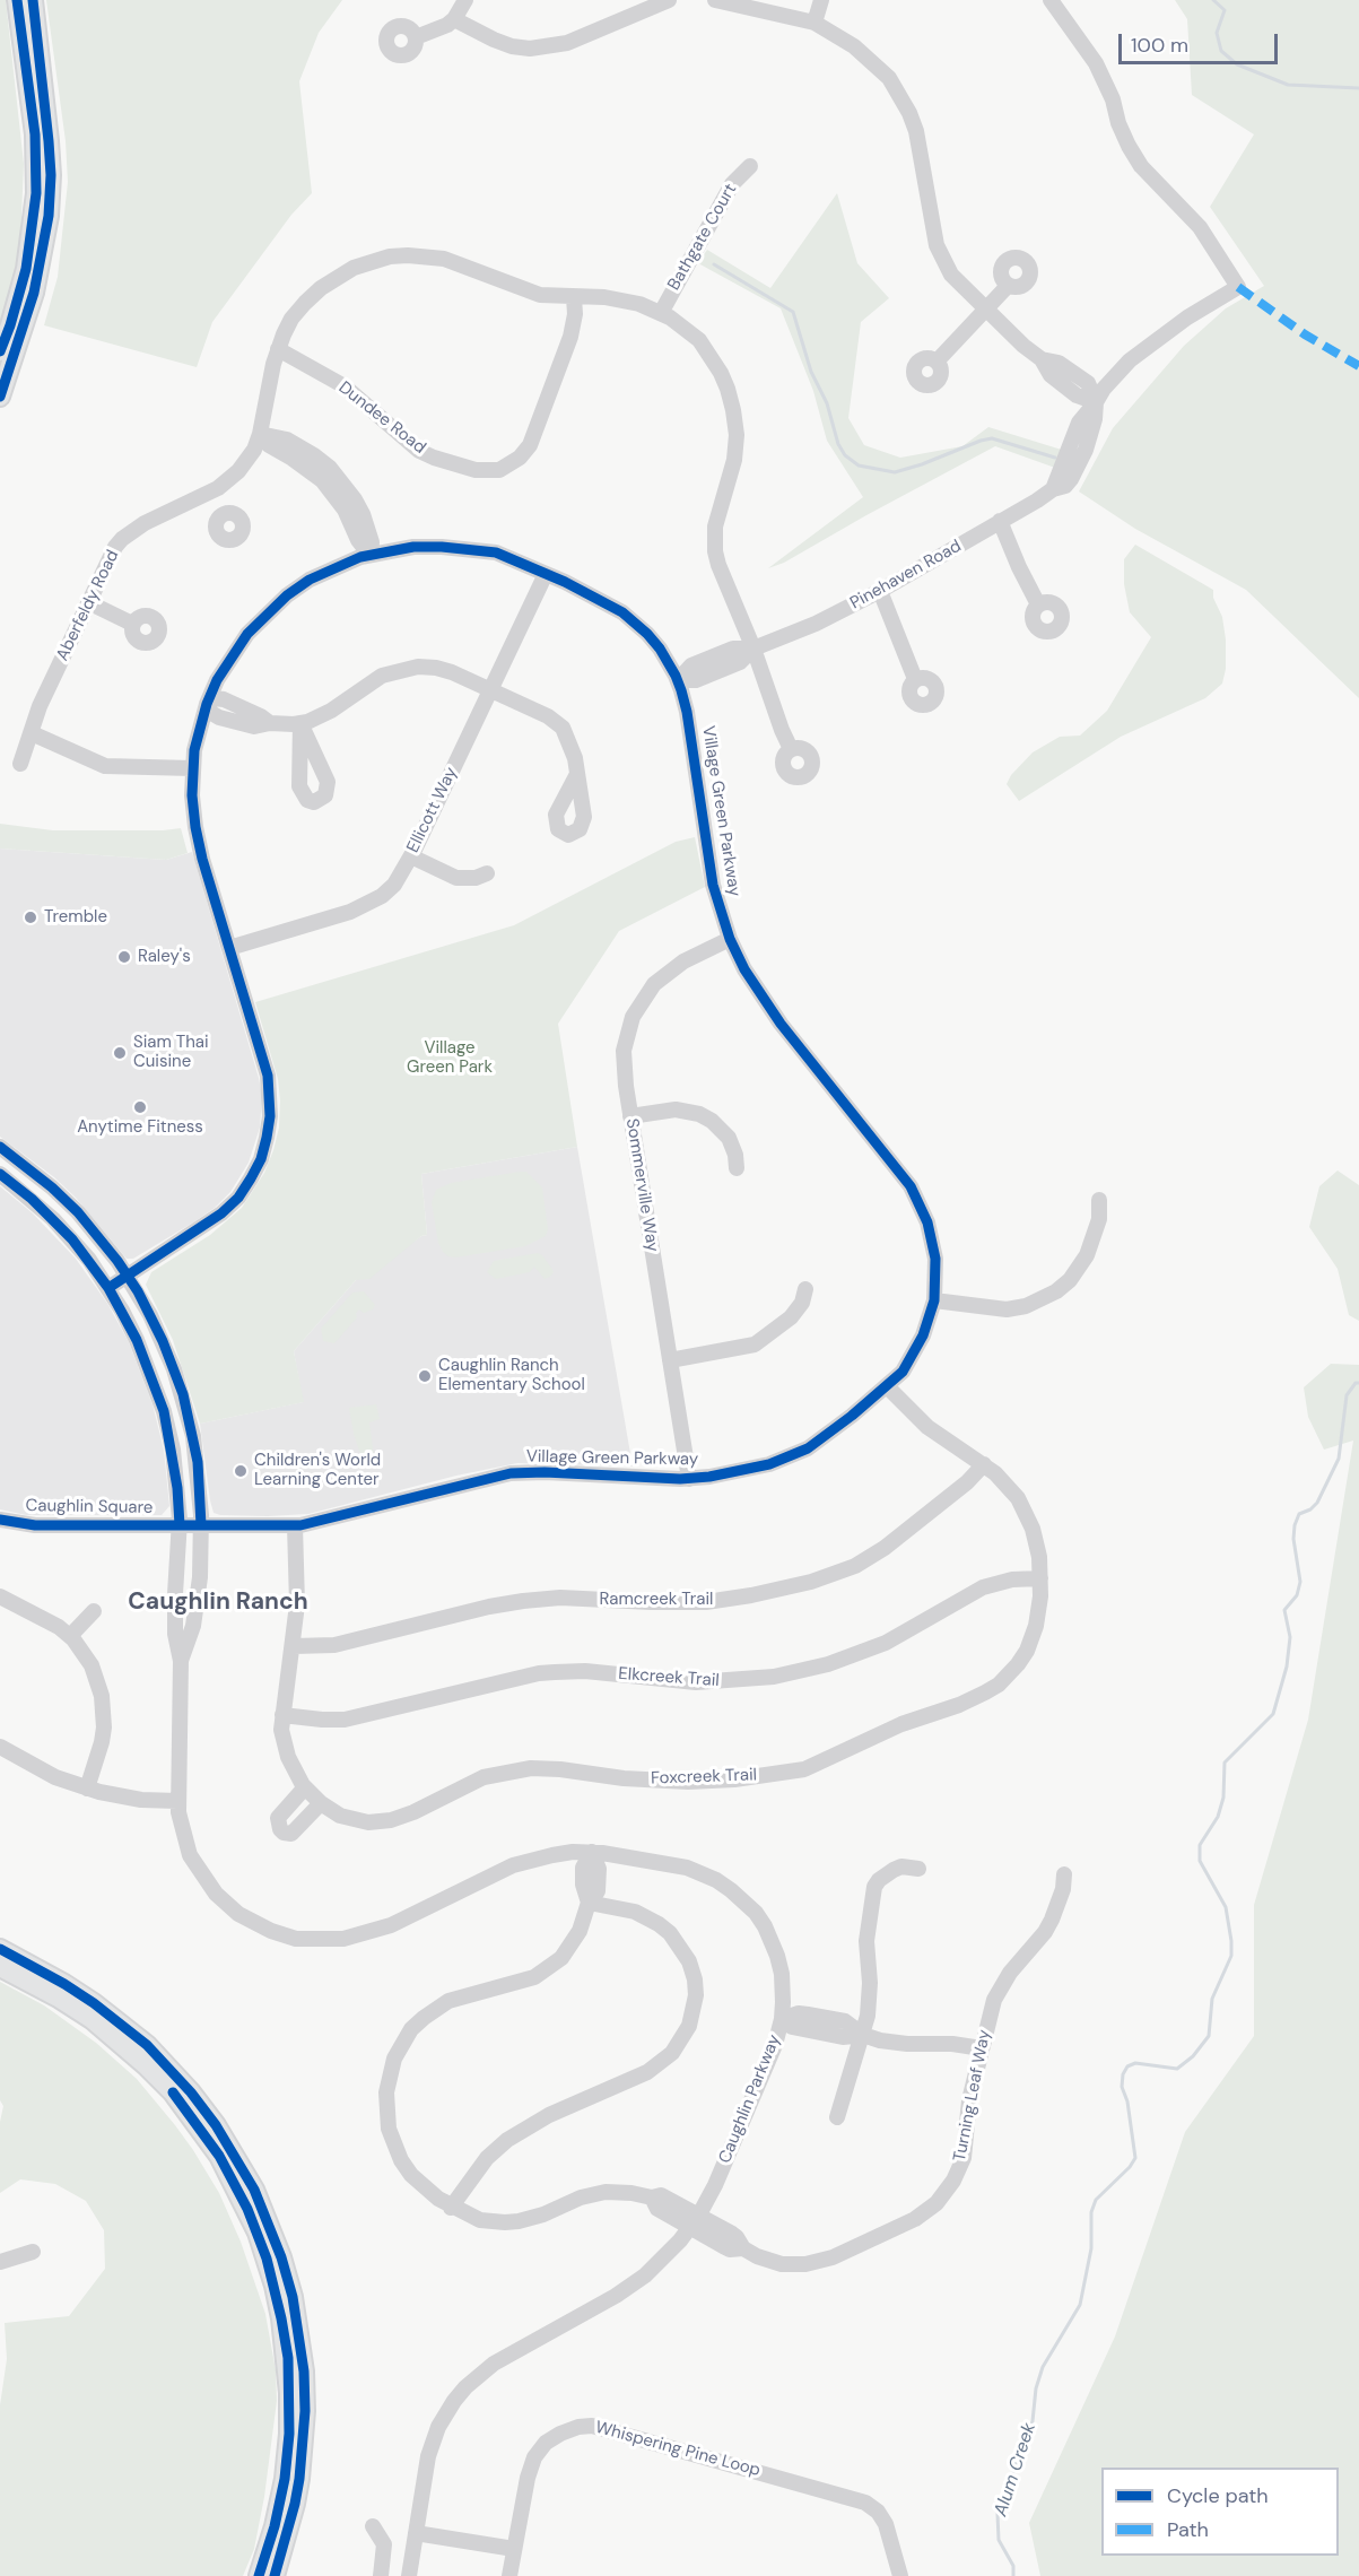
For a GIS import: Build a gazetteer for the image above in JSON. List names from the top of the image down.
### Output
{
  "streets": {
    "street": [
      "Bathgate Court",
      "Dundee Road",
      "Pinehaven Road",
      "Aberfeldy Road",
      "Ellicott Way",
      "Village Green Parkway",
      "Sommerville Way",
      "Caughlin Square",
      "Ramcreek Trail",
      "Elkcreek Trail",
      "Foxcreek Trail",
      "Turning Leaf Way",
      "Caughlin Parkway",
      "Whispering Pine Loop"
    ]
  },
  "crossings": [
    ["Bathgate Court", "Aberfeldy Road"],
    ["Dundee Road", "Aberfeldy Road"],
    ["Pinehaven Road", "Aberfeldy Road"],
    ["Pinehaven Road", "Village Green Parkway"],
    ["Ellicott Way", "Village Green Parkway"],
    ["Village Green Parkway", "Sommerville Way"],
    ["Village Green Parkway", "Caughlin Square"],
    ["Village Green Parkway", "Foxcreek Trail"],
    ["Village Green Parkway", "Caughlin Parkway"],
    ["Caughlin Square", "Caughlin Parkway"],
    ["Ramcreek Trail", "Foxcreek Trail"],
    ["Elkcreek Trail", "Foxcreek Trail"],
    ["Turning Leaf Way", "Caughlin Parkway"]
  ],
  "districts": ["Caughlin Ranch"],
  "water": ["Alum Creek"],
  "parks": ["Village Green Park"],
  "places": [
    "Tremble",
    "Raley's",
    "Siam Thai Cuisine",
    "Anytime Fitness",
    "Caughlin Ranch Elementary School",
    "Children's World Learning Center"
  ],
  "legend": ["Cycle path", "Path"],
  "scale_bar": "100 m"
}
